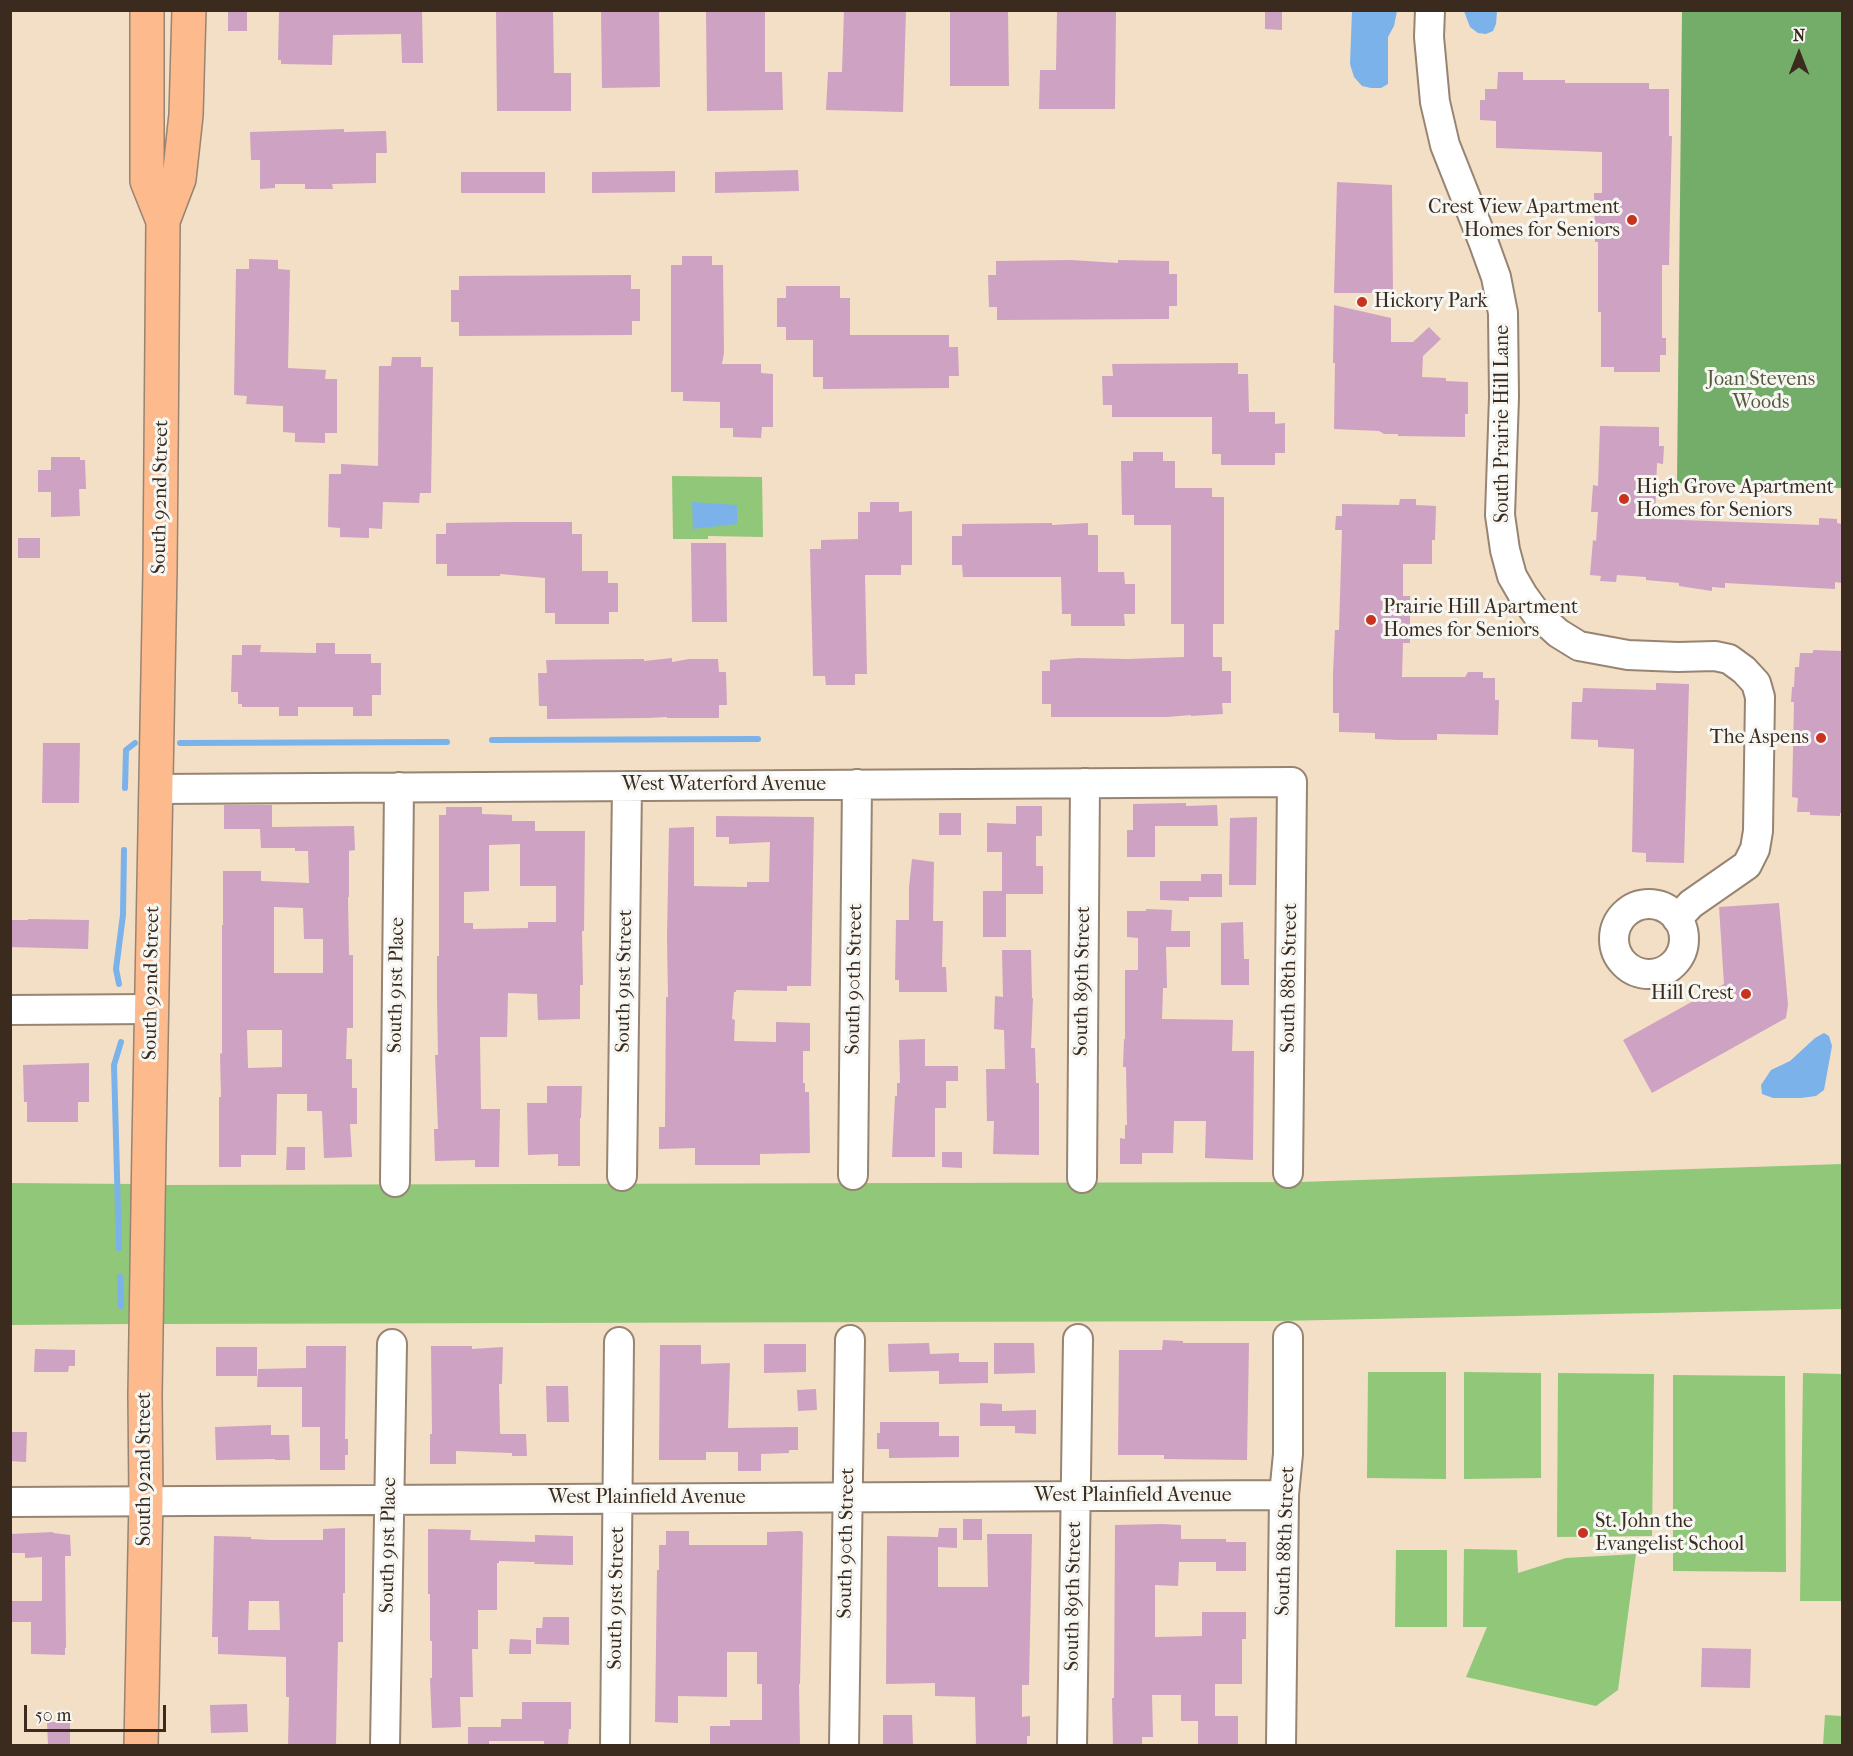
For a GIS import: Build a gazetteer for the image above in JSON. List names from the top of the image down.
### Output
{
  "streets": {
    "main road": ["South 92nd Street"],
    "street": [
      "South Prairie Hill Lane",
      "West Waterford Avenue",
      "South 88th Street",
      "South 90th Street",
      "South 91st Street",
      "South 89th Street",
      "South 91st Place",
      "West Plainfield Avenue"
    ]
  },
  "crossings": [
    ["South 92nd Street", "West Waterford Avenue"],
    ["South 92nd Street", "West Plainfield Avenue"],
    ["West Waterford Avenue", "South 88th Street"],
    ["West Waterford Avenue", "South 90th Street"],
    ["West Waterford Avenue", "South 91st Street"],
    ["West Waterford Avenue", "South 89th Street"],
    ["West Waterford Avenue", "South 91st Place"],
    ["South 88th Street", "West Plainfield Avenue"],
    ["South 90th Street", "West Plainfield Avenue"],
    ["South 91st Street", "West Plainfield Avenue"],
    ["South 89th Street", "West Plainfield Avenue"],
    ["South 91st Place", "West Plainfield Avenue"]
  ],
  "parks": ["Joan Stevens Woods"],
  "places": [
    "Crest View Apartment Homes for Seniors",
    "Hickory Park",
    "High Grove Apartment Homes for Seniors",
    "Prairie Hill Apartment Homes for Seniors",
    "The Aspens",
    "Hill Crest",
    "St. John the Evangelist School"
  ],
  "scale_bar": "50 m",
  "north": "top"
}
